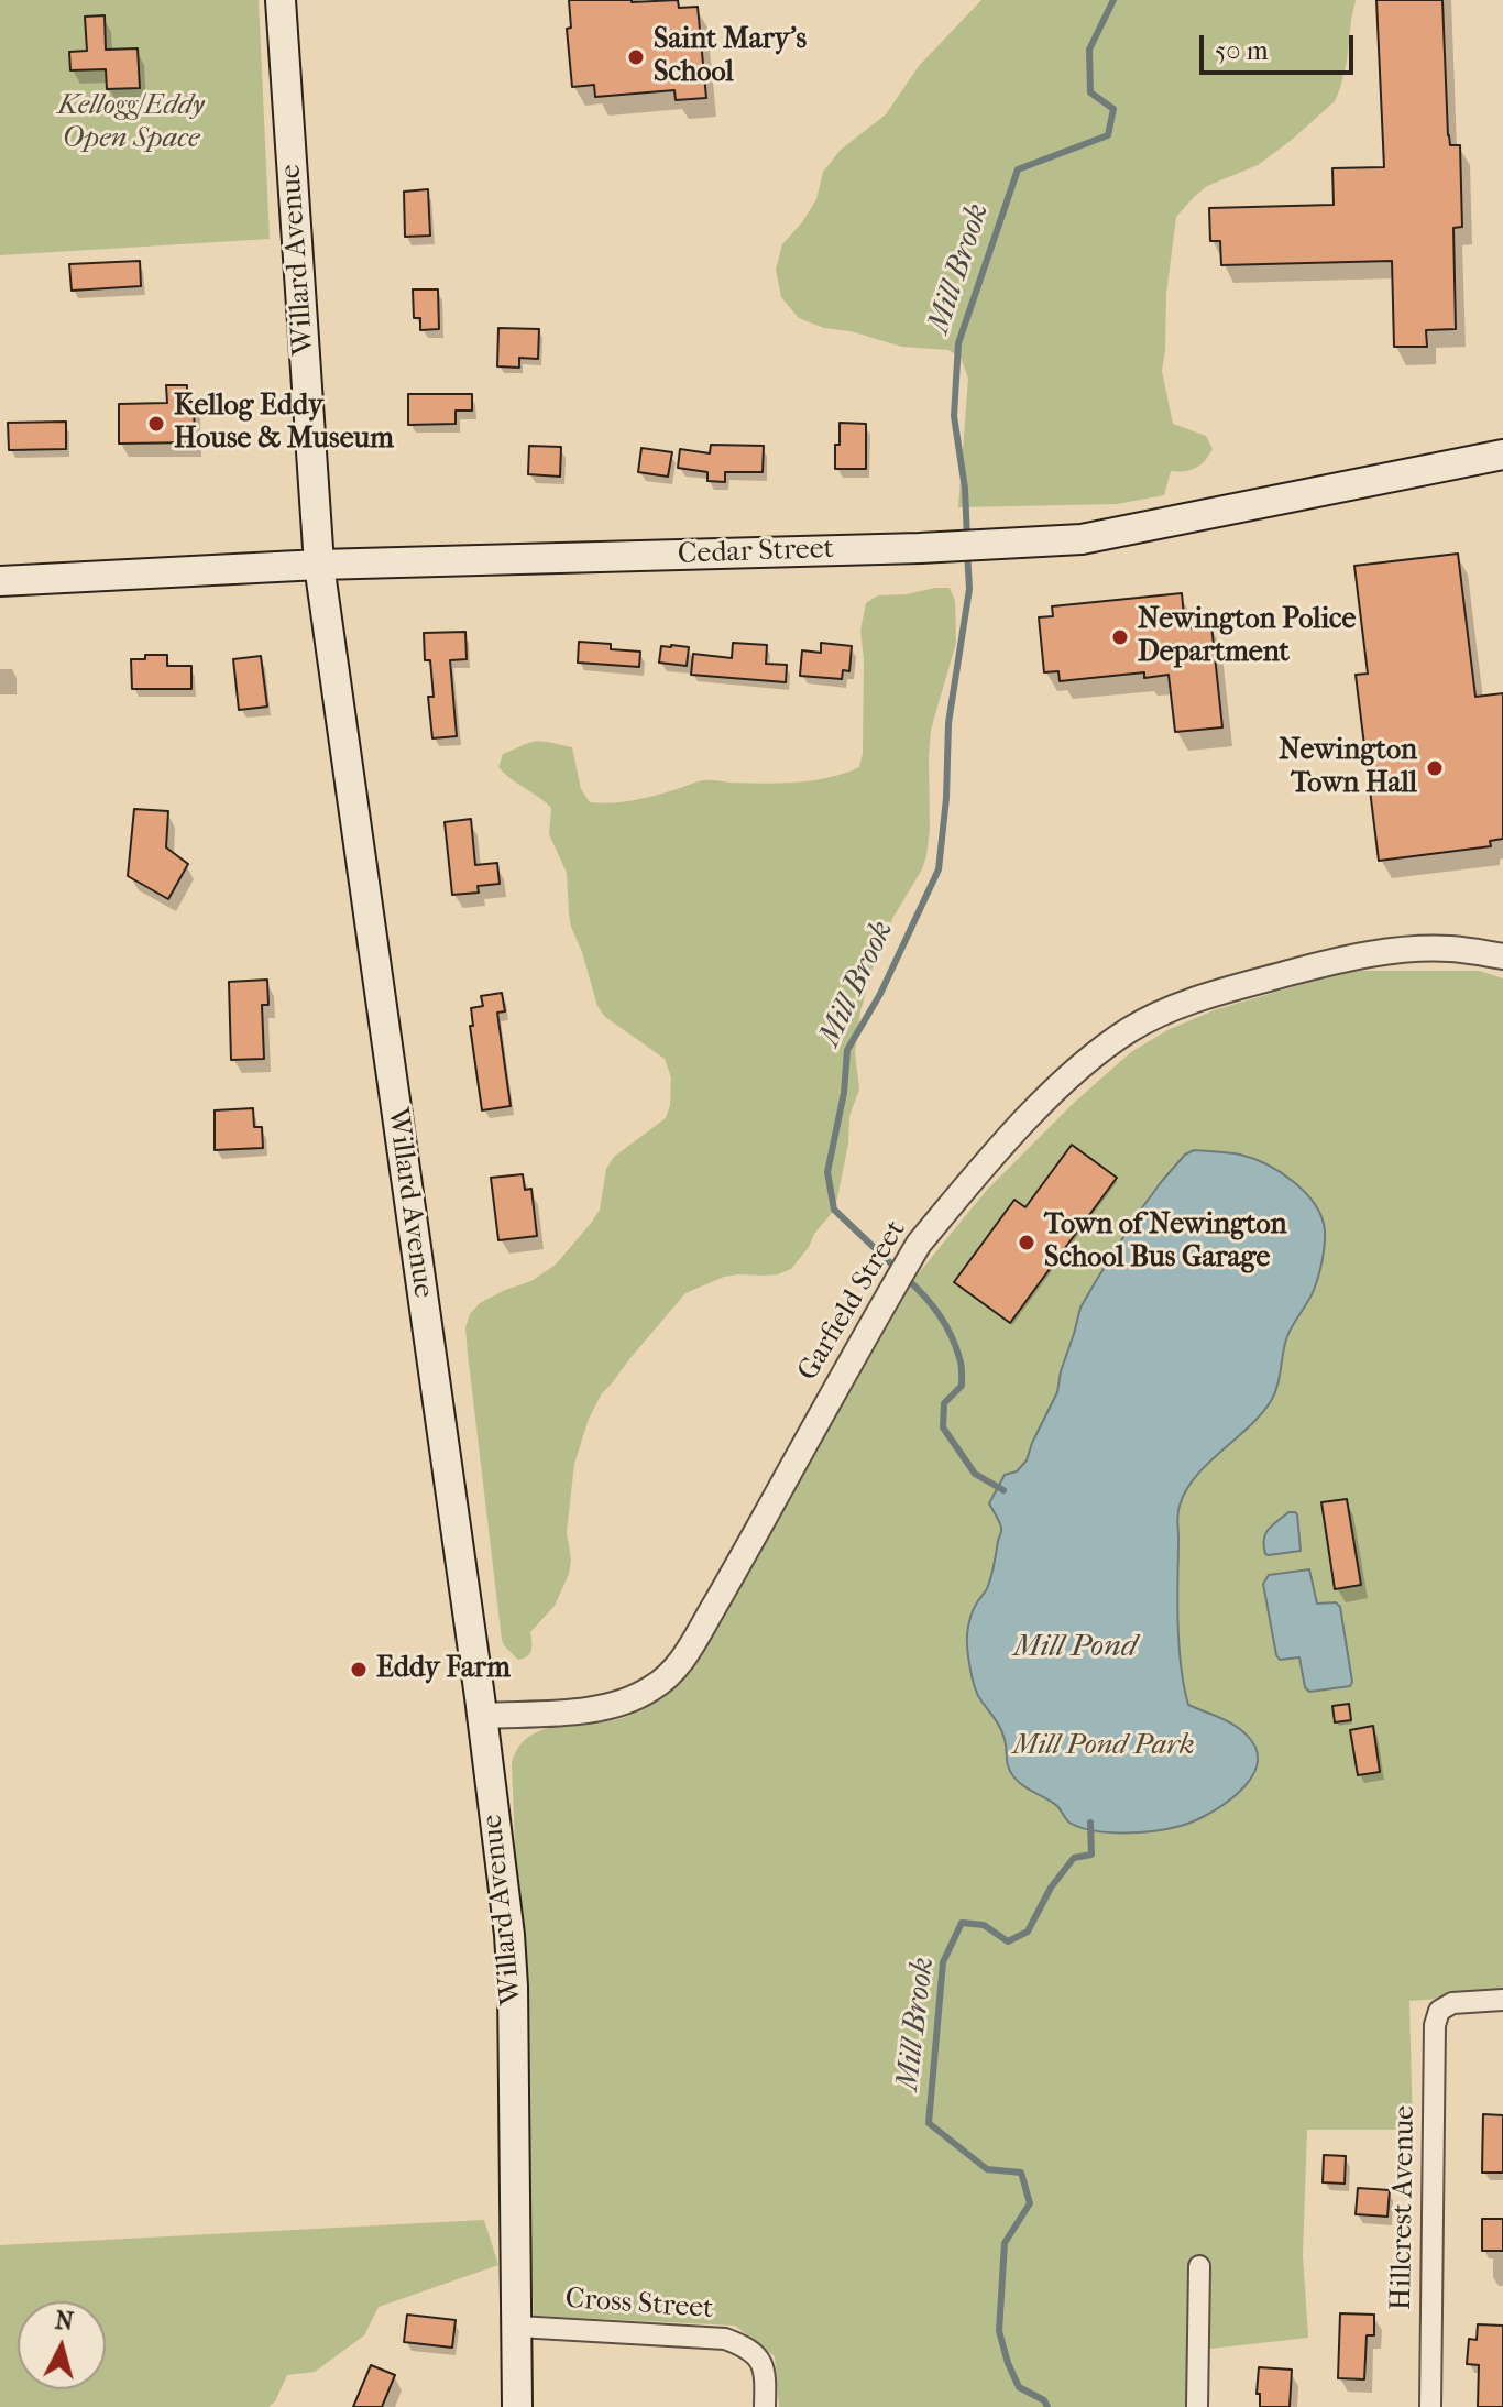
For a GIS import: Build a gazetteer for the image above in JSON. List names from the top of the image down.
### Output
{
  "streets": {
    "main road": ["Willard Avenue", "Cedar Street"],
    "street": ["Garfield Street", "Hillcrest Avenue", "Cross Street"]
  },
  "crossings": [
    ["Willard Avenue", "Cedar Street"],
    ["Willard Avenue", "Garfield Street"],
    ["Willard Avenue", "Cross Street"]
  ],
  "water": ["Mill Brook", "Mill Pond"],
  "parks": ["Kellogg/Eddy Open Space", "Mill Pond Park"],
  "places": [
    "Saint Mary's School",
    "Kellog Eddy House & Museum",
    "Newington Police Department",
    "Newington Town Hall",
    "Town of Newington School Bus Garage",
    "Eddy Farm"
  ],
  "scale_bar": "50 m",
  "north": "top"
}
